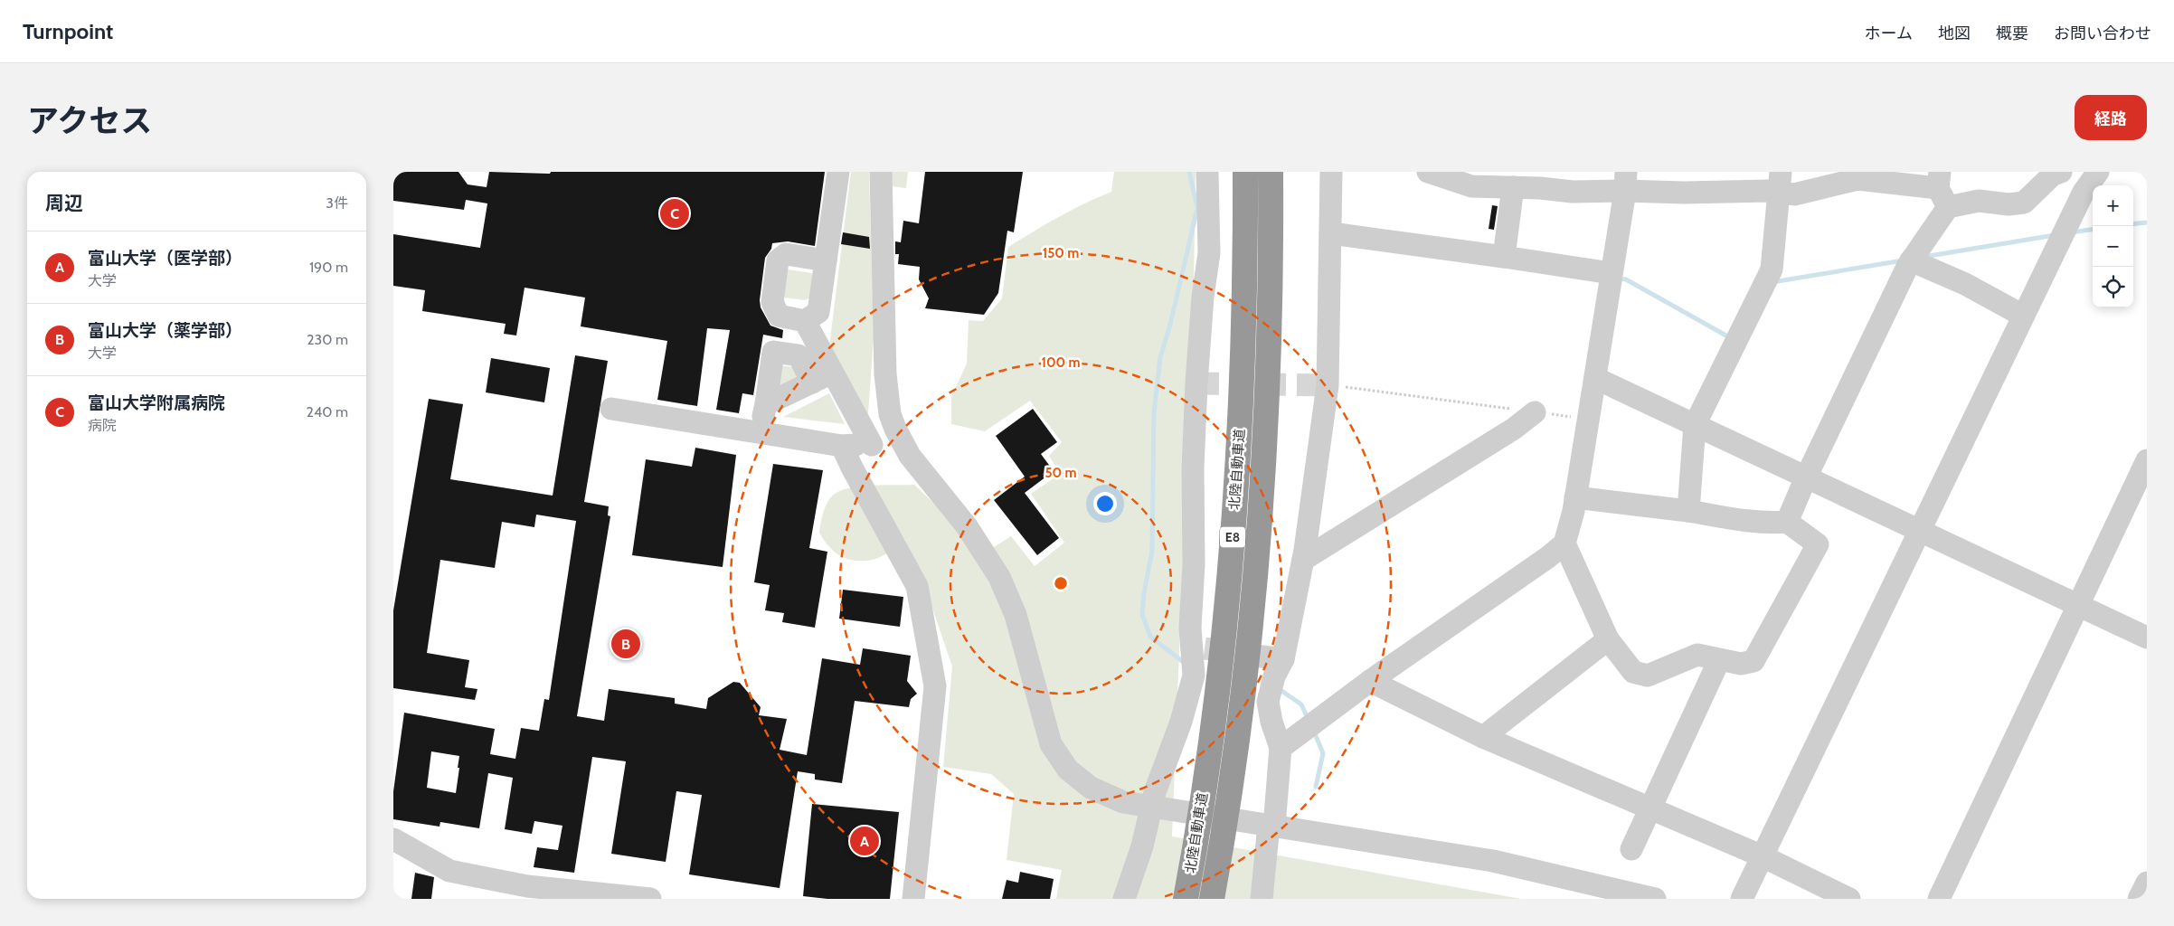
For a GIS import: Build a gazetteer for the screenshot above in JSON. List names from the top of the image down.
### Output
{
  "streets": {
    "highway": ["北陸自動車道", "E8"]
  },
  "page": {
    "header": "Turnpoint",
    "nav": [
      "ホーム",
      "地図",
      "概要",
      "お問い合わせ"
    ],
    "title": "アクセス",
    "buttons": "経路",
    "heading": ["周辺", "3件"],
    "map_buttons": ["+", "−"],
    "pins": ["C", "B", "A"],
    "list": [
      {
        "mark": "A",
        "name": "富山大学（医学部）",
        "note": "大学",
        "value": "190 m"
      },
      {
        "mark": "B",
        "name": "富山大学（薬学部）",
        "note": "大学",
        "value": "230 m"
      },
      {
        "mark": "C",
        "name": "富山大学附属病院",
        "note": "病院",
        "value": "240 m"
      }
    ]
  },
  "rings": ["150 m", "100 m", "50 m"]
}
